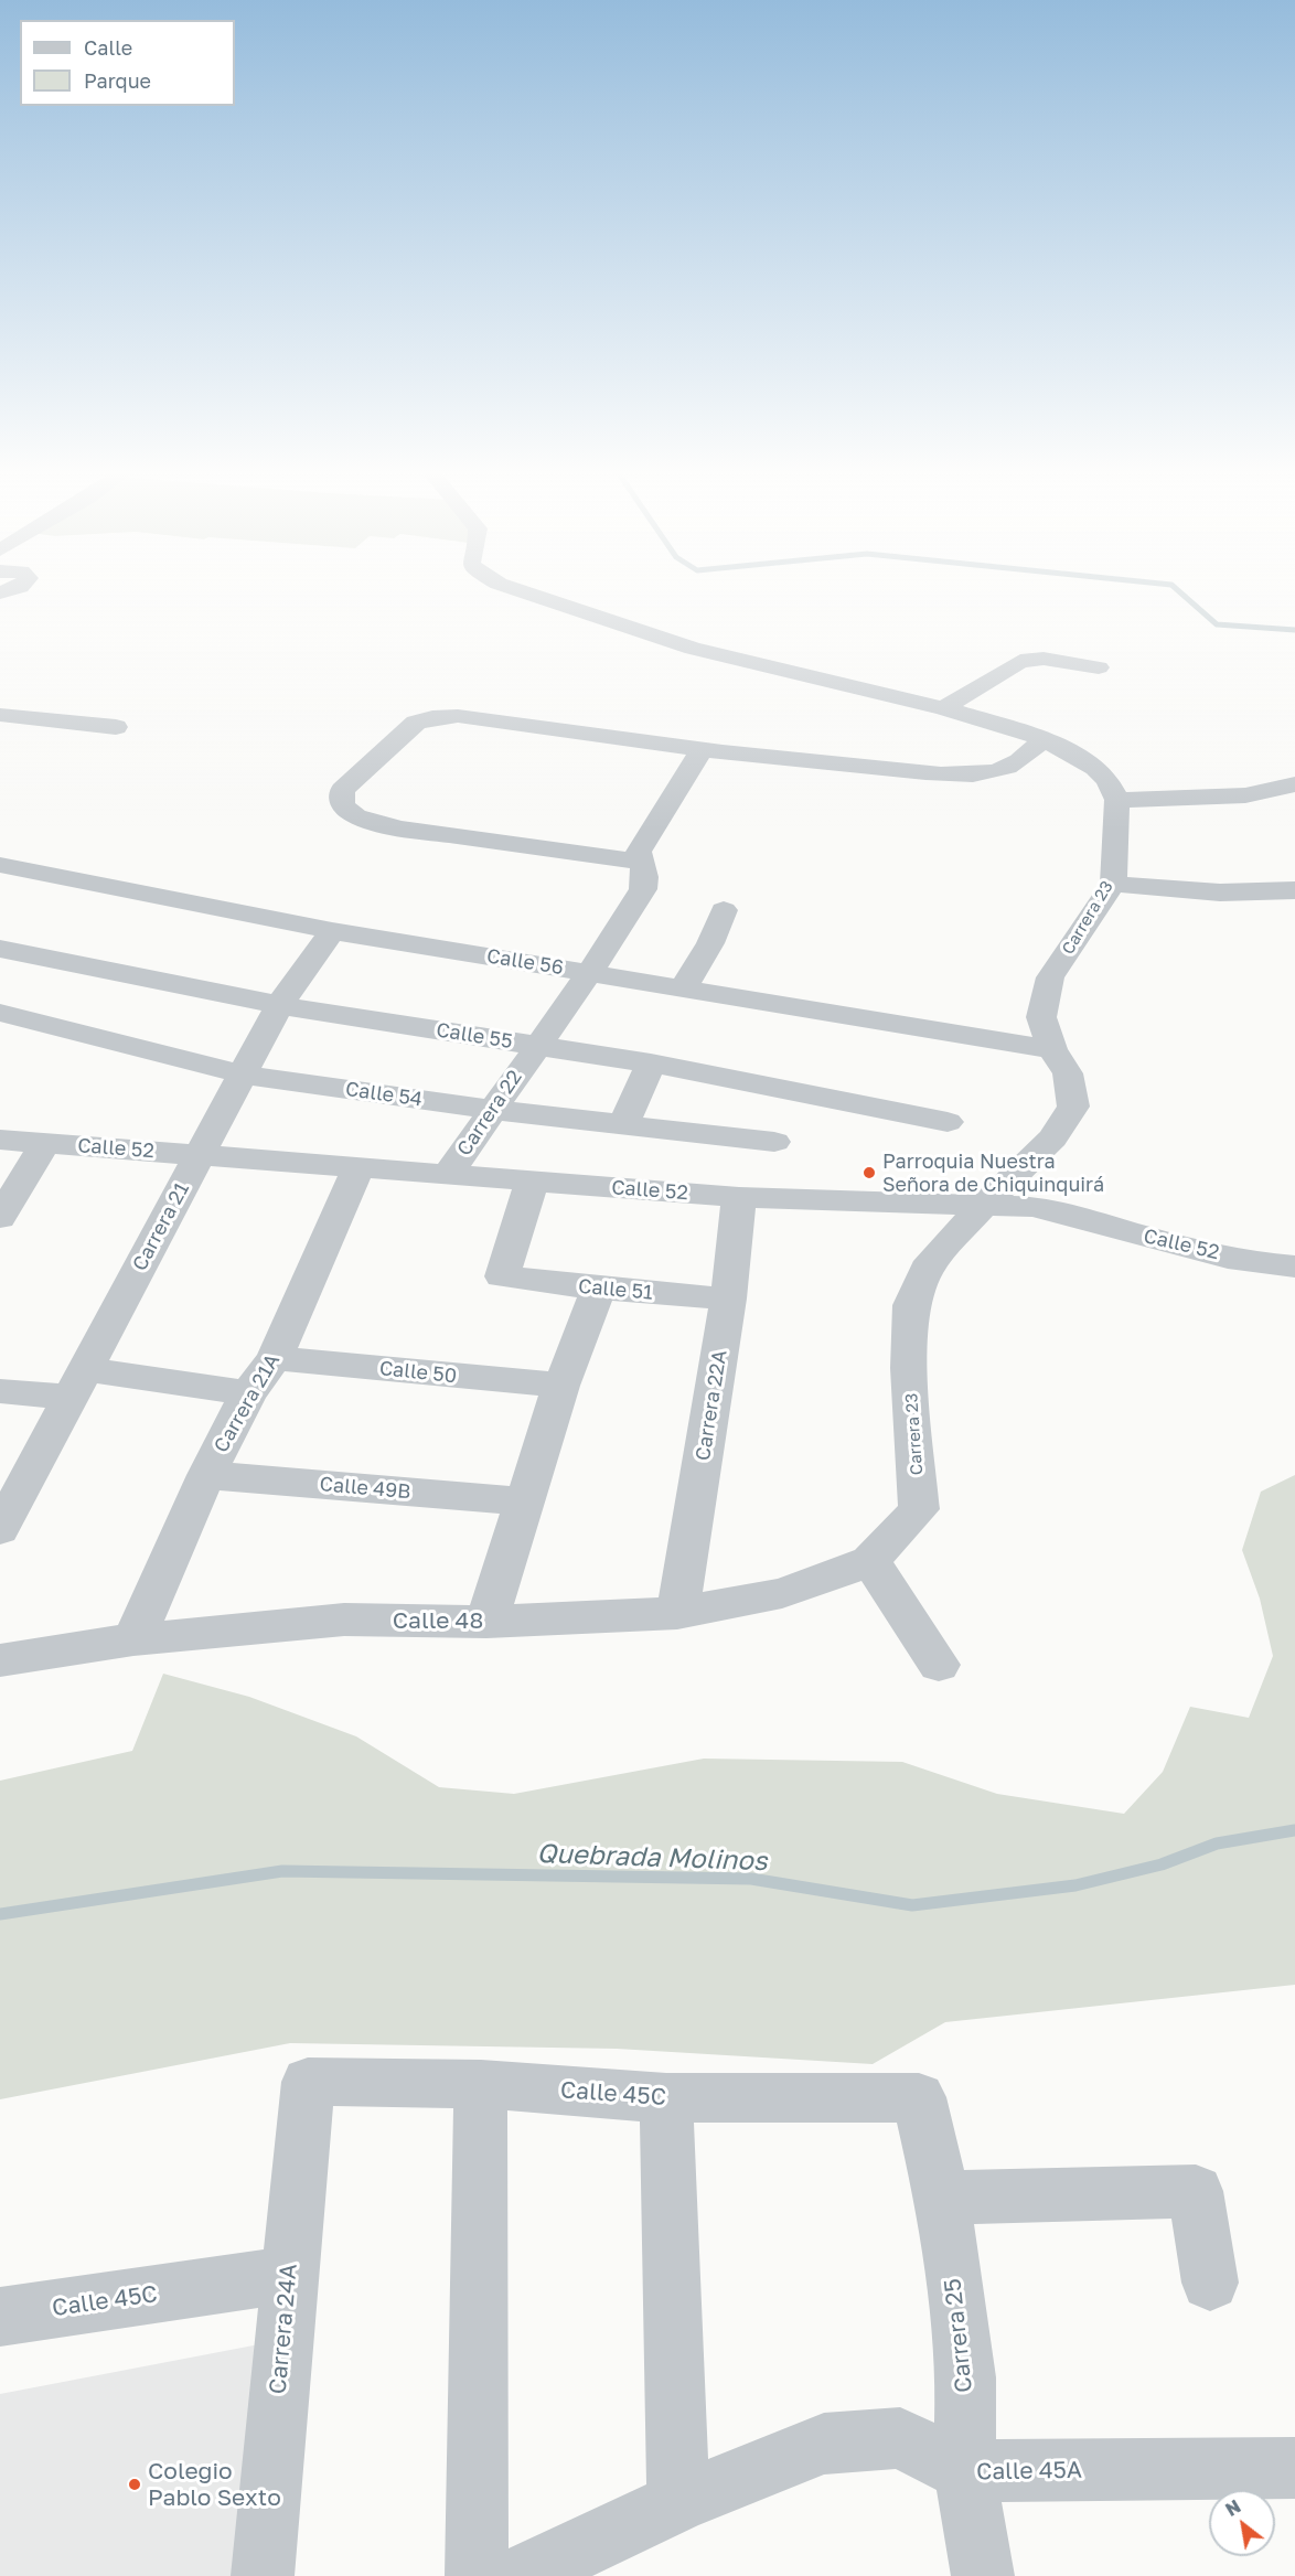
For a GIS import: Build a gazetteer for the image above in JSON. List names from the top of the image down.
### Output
{
  "streets": {
    "street": [
      "Carrera 23",
      "Calle 56",
      "Calle 55",
      "Calle 54",
      "Carrera 22",
      "Calle 52",
      "Carrera 21",
      "Calle 51",
      "Calle 50",
      "Carrera 21A",
      "Carrera 22A",
      "Calle 49B",
      "Calle 48",
      "Calle 45C",
      "Carrera 24A",
      "Carrera 25",
      "Calle 45A"
    ]
  },
  "crossings": [
    ["Carrera 23", "Calle 56"],
    ["Carrera 23", "Calle 52"],
    ["Carrera 23", "Calle 48"],
    ["Calle 56", "Carrera 22"],
    ["Calle 56", "Carrera 21"],
    ["Calle 55", "Carrera 22"],
    ["Calle 55", "Carrera 21"],
    ["Calle 54", "Carrera 22"],
    ["Calle 54", "Carrera 21"],
    ["Carrera 22", "Calle 52"],
    ["Calle 52", "Carrera 21"],
    ["Calle 52", "Calle 51"],
    ["Calle 52", "Carrera 21A"],
    ["Calle 52", "Carrera 22A"],
    ["Calle 51", "Carrera 22A"],
    ["Calle 50", "Carrera 21A"],
    ["Carrera 21A", "Calle 49B"],
    ["Carrera 21A", "Calle 48"],
    ["Carrera 22A", "Calle 48"],
    ["Calle 45C", "Carrera 24A"],
    ["Calle 45C", "Carrera 25"],
    ["Carrera 25", "Calle 45A"]
  ],
  "water": ["Quebrada Molinos"],
  "places": ["Parroquia Nuestra Señora de Chiquinquirá", "Colegio Pablo Sexto"],
  "legend": ["Calle", "Parque"],
  "north": "top left"
}
